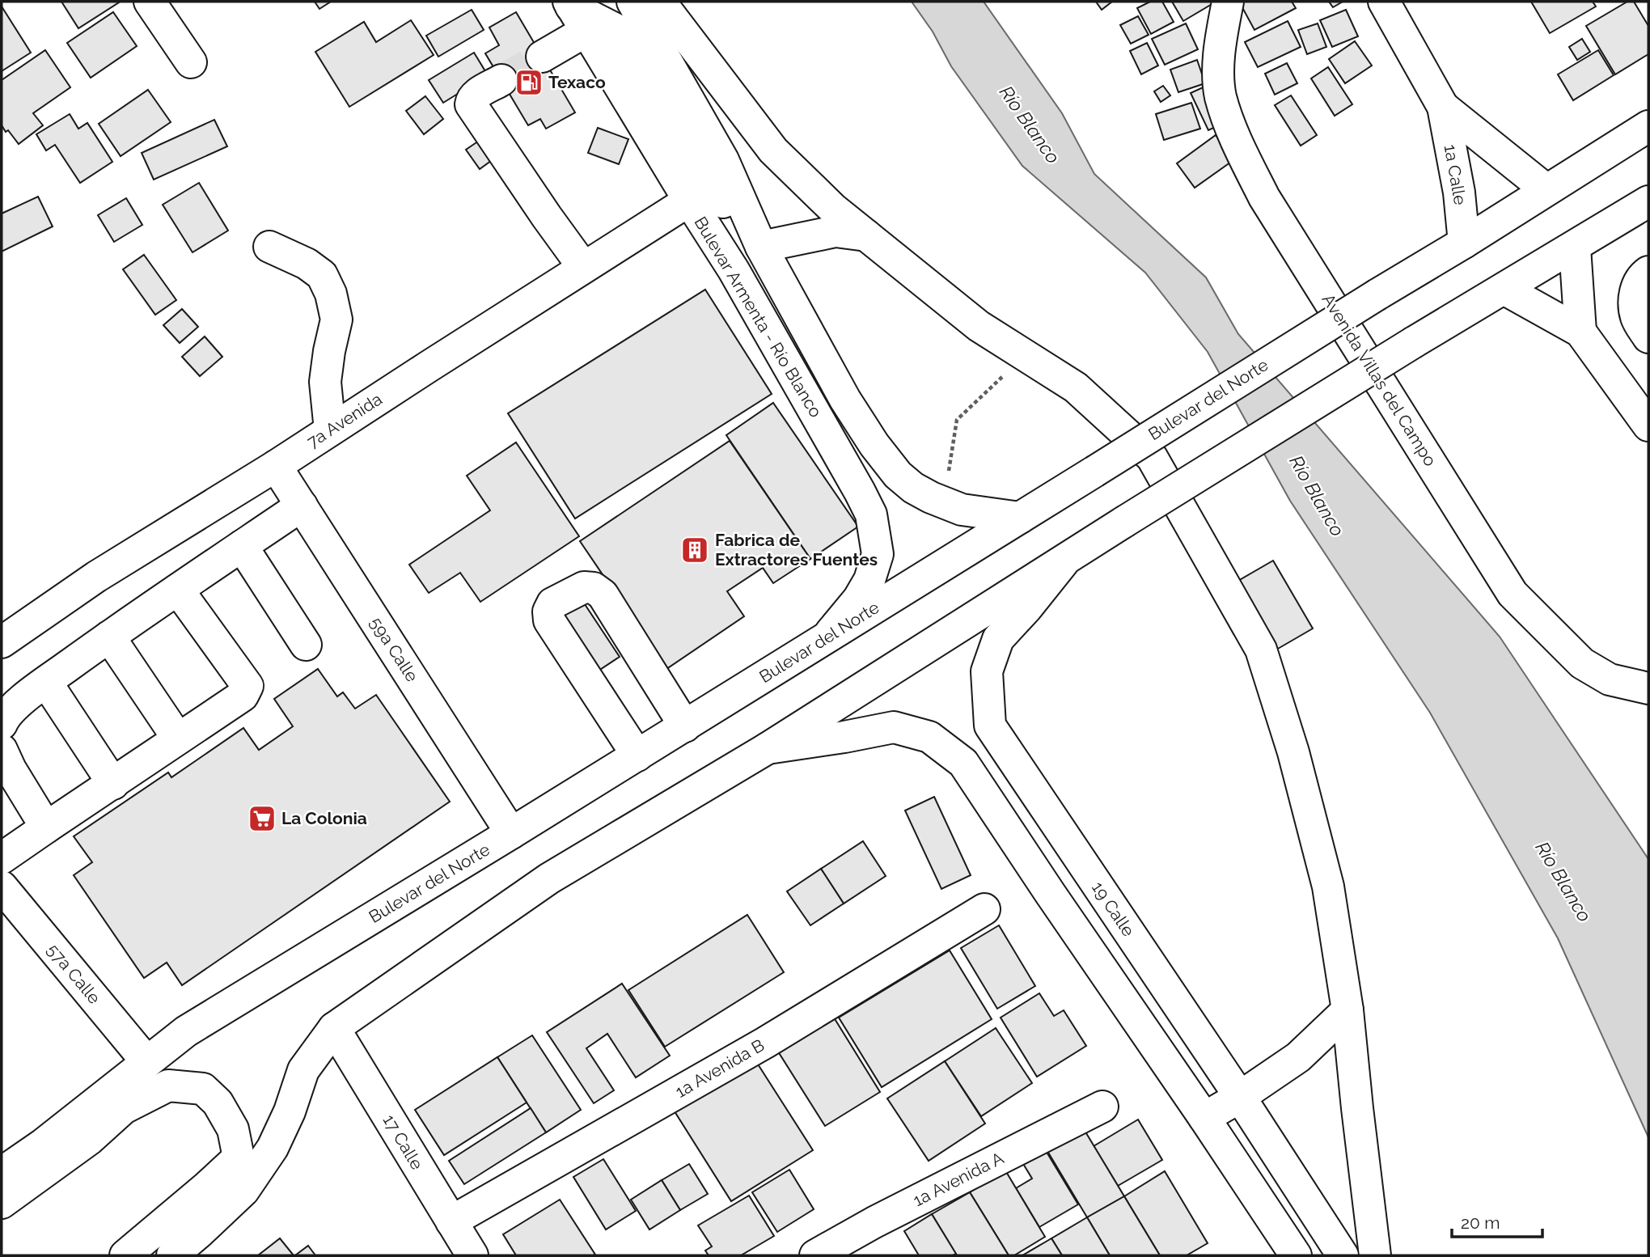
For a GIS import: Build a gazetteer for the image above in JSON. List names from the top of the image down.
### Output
{
  "streets": {
    "main road": [
      "1a Calle",
      "Bulevar Armenta - Río Blanco",
      "Avenida Villas del Campo",
      "Bulevar del Norte",
      "7a Avenida",
      "59a Calle",
      "19 Calle",
      "57a Calle",
      "1a Avenida B",
      "17 Calle",
      "1a Avenida A"
    ]
  },
  "crossings": [
    ["1a Calle", "Bulevar del Norte"],
    ["Bulevar Armenta - Río Blanco", "Bulevar del Norte"],
    ["Bulevar Armenta - Río Blanco", "7a Avenida"],
    ["Bulevar del Norte", "59a Calle"],
    ["Bulevar del Norte", "57a Calle"],
    ["7a Avenida", "59a Calle"],
    ["1a Avenida B", "17 Calle"]
  ],
  "water": ["Río Blanco"],
  "places": {
    "fuel station": ["Texaco"],
    "building": ["Fabrica de Extractores Fuentes"],
    "supermarket": ["La Colonia"]
  },
  "scale_bar": "20 m"
}
